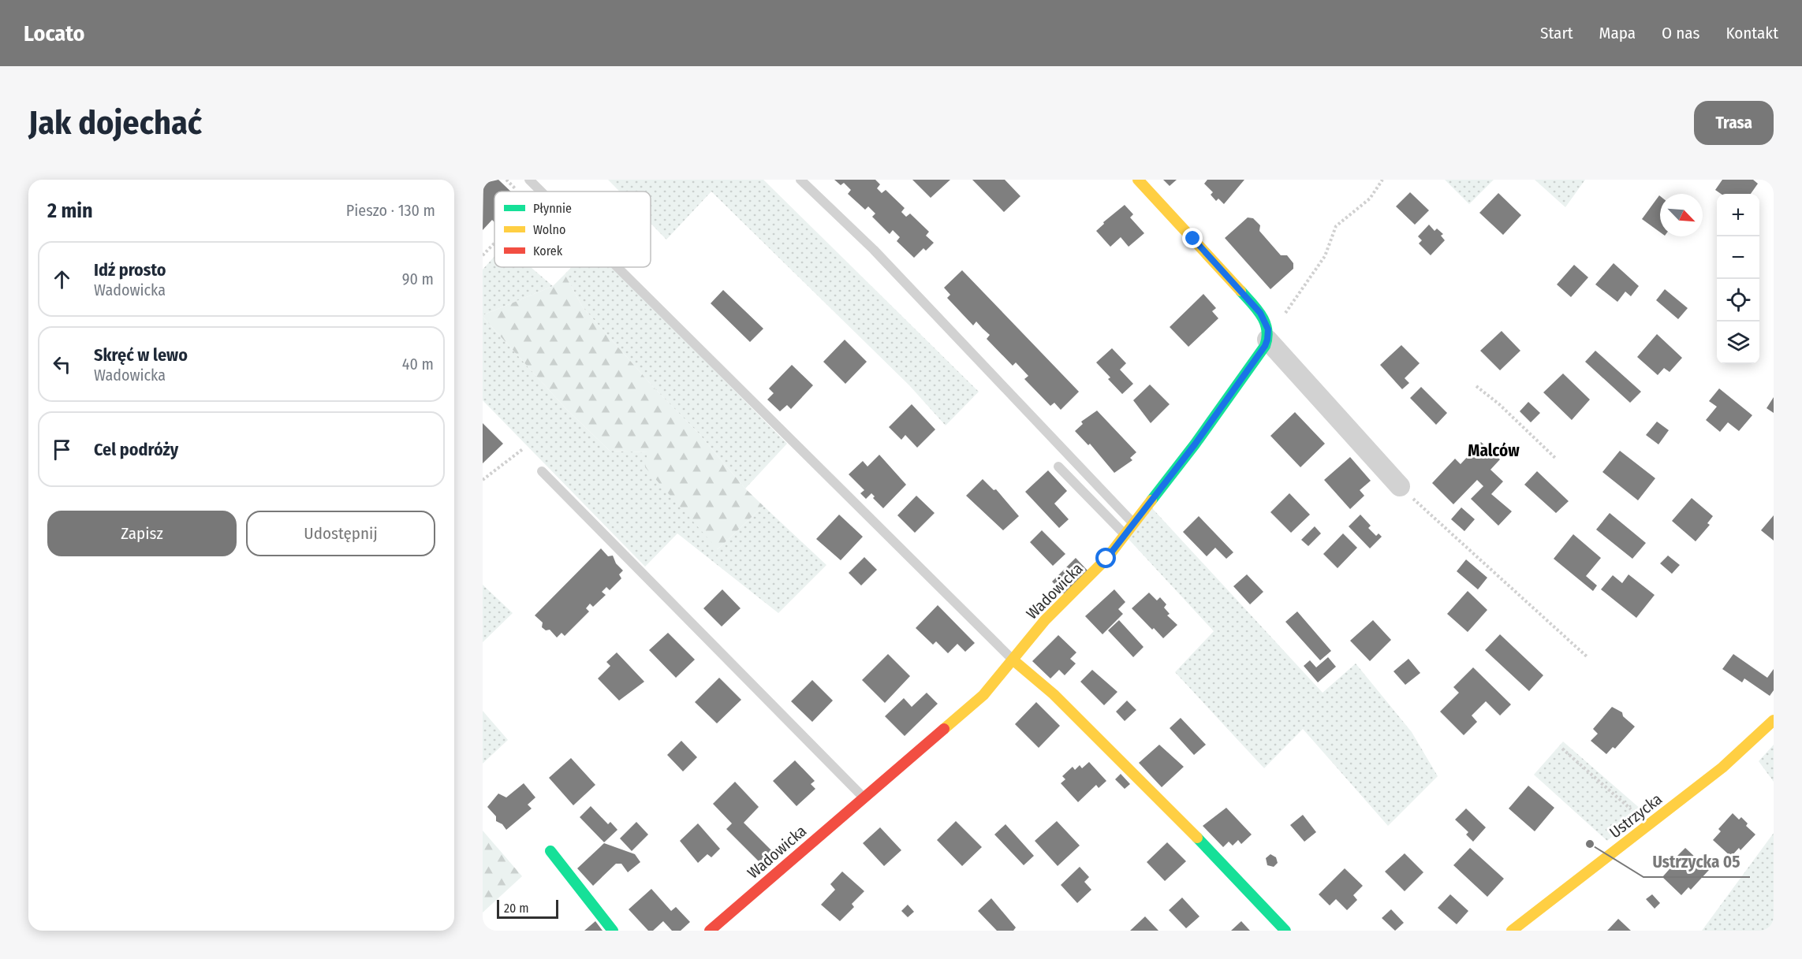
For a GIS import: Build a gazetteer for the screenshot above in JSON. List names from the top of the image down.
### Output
{
  "streets": {
    "street": ["Wadowicka", "Ustrzycka"]
  },
  "districts": ["Malców"],
  "places": ["Ustrzycka 05"],
  "legend": ["Płynnie", "Wolno", "Korek"],
  "scale_bar": "20 m",
  "north": "bottom right",
  "page": {
    "header": "Locato",
    "nav": [
      "Start",
      "Mapa",
      "O nas",
      "Kontakt"
    ],
    "buttons": [
      "Trasa",
      ["Zapisz", "Udostępnij"]
    ],
    "title": "Jak dojechać",
    "heading": ["2 min", "Pieszo · 130 m"],
    "map_buttons": ["+", "−"],
    "list": [
      ["Idź prosto", "Wadowicka", "90 m"],
      ["Skręć w lewo", "Wadowicka", "40 m"],
      "Cel podróży"
    ],
    "scale": "20 m"
  }
}
